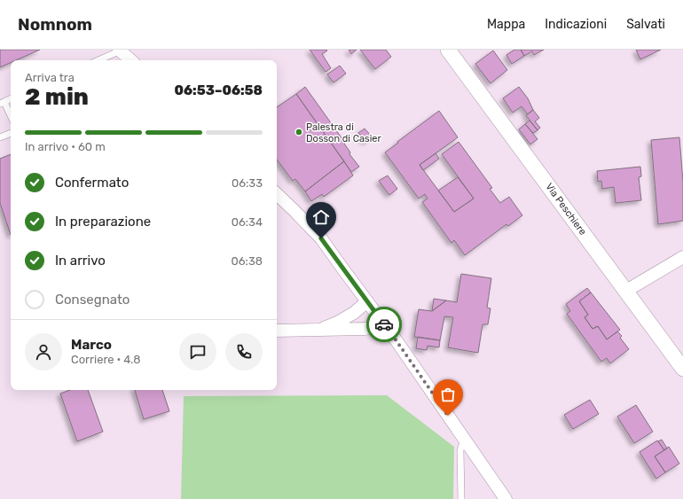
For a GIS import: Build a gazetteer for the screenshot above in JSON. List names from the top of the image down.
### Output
{
  "streets": {
    "street": ["Via Peschiere"]
  },
  "places": ["Palestra di Dosson di Casier"],
  "page": {
    "header": "Nomnom",
    "nav": ["Mappa", "Indicazioni", "Salvati"],
    "heading": ["2 min", "Arriva tra", "06:53–06:58"],
    "panel": ["Marco", "Corriere · 4.8"],
    "bar": "In arrivo · 60 m",
    "list": [
      ["Confermato", "06:33"],
      ["In preparazione", "06:34"],
      ["In arrivo", "06:38"],
      "Consegnato"
    ]
  }
}
